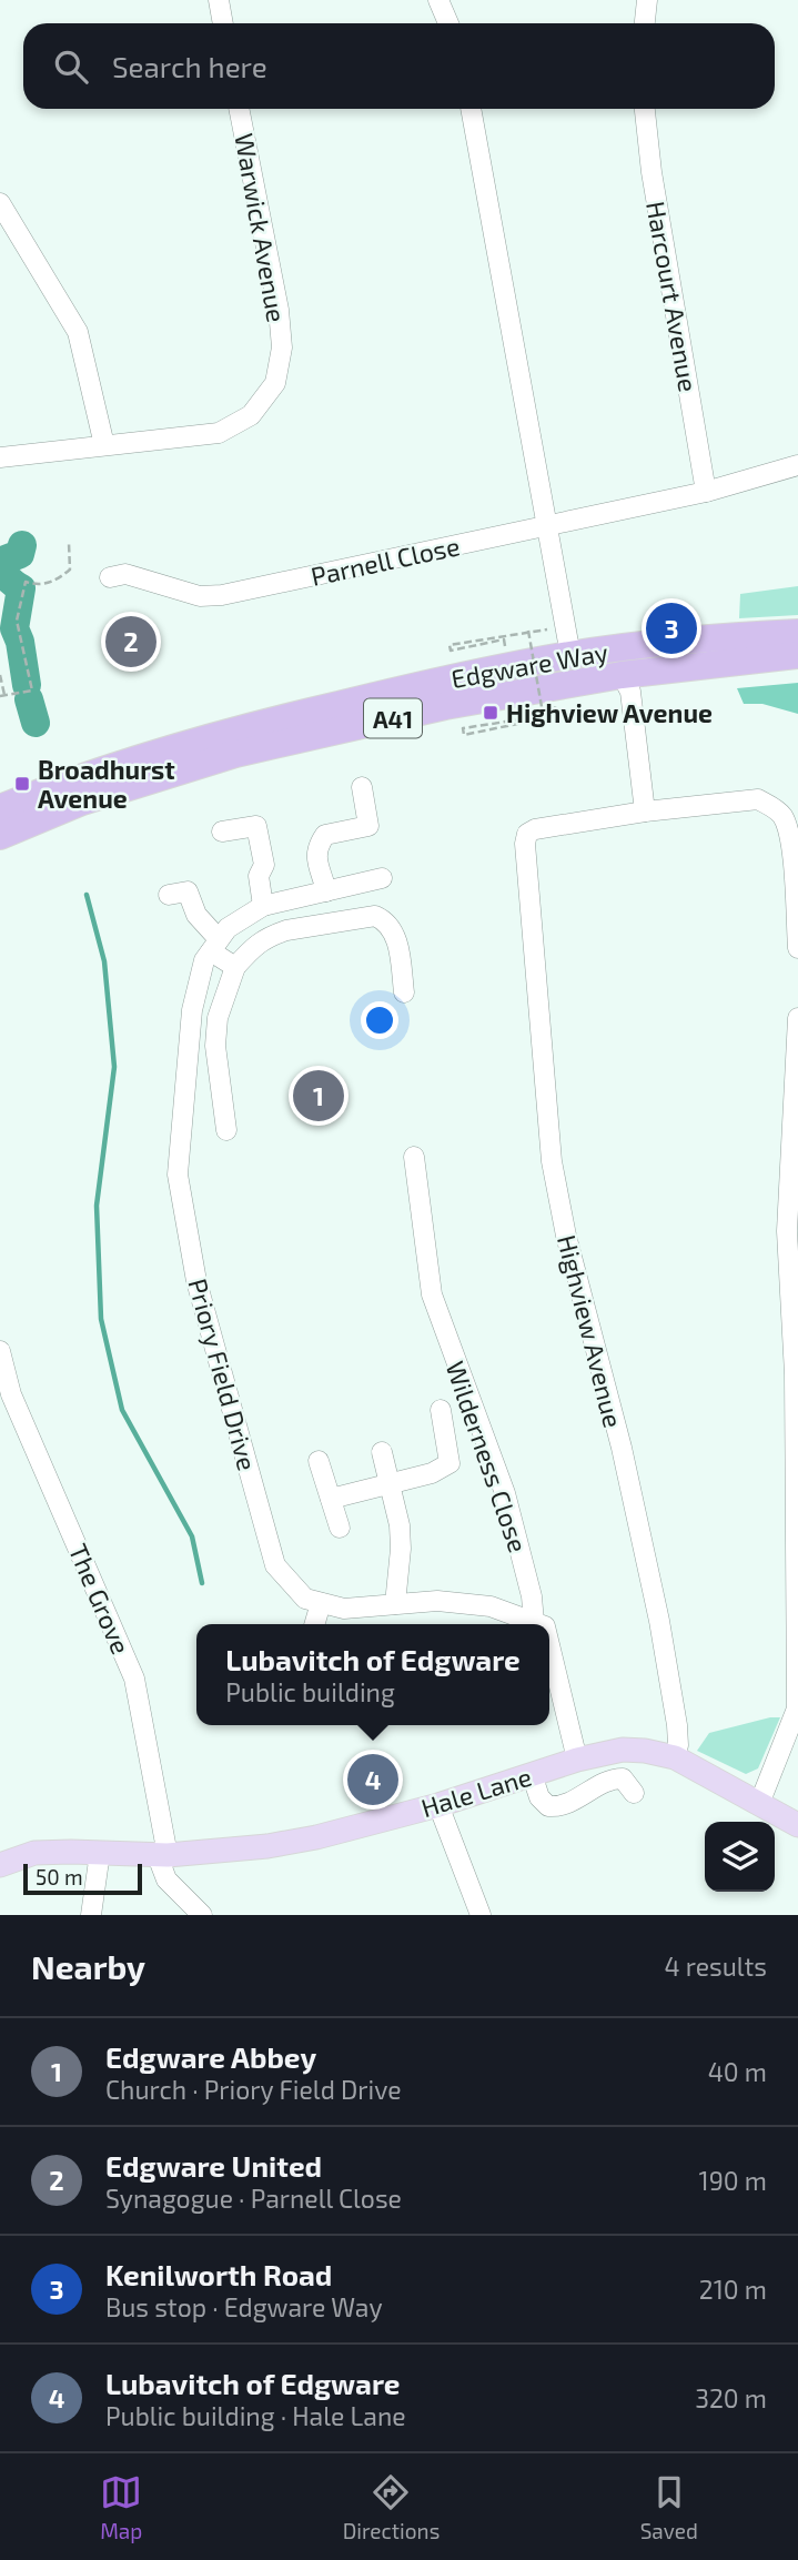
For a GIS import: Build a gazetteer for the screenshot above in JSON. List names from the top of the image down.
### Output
{
  "streets": {
    "highway": ["Edgware Way", "A41"],
    "main road": ["Hale Lane"],
    "street": [
      "Warwick Avenue",
      "Harcourt Avenue",
      "Parnell Close",
      "Highview Avenue",
      "Priory Field Drive",
      "Wilderness Close",
      "The Grove"
    ]
  },
  "crossings": [
    ["Harcourt Avenue", "Parnell Close"],
    ["Highview Avenue", "Hale Lane"],
    ["Priory Field Drive", "Wilderness Close"],
    ["The Grove", "Hale Lane"]
  ],
  "places": {
    "transit": ["Highview Avenue", "Broadhurst Avenue"]
  },
  "scale_bar": "50 m",
  "page": {
    "search": "Search here",
    "pins": [
      "3",
      "2",
      "1",
      "4"
    ],
    "popup": ["Lubavitch of Edgware", "Public building"],
    "scale": "50 m",
    "heading": ["Nearby", "4 results"],
    "list": [
      {
        "mark": "1",
        "name": "Edgware Abbey",
        "note": "Church · Priory Field Drive",
        "value": "40 m"
      },
      {
        "mark": "2",
        "name": "Edgware United",
        "note": "Synagogue · Parnell Close",
        "value": "190 m"
      },
      {
        "mark": "3",
        "name": "Kenilworth Road",
        "note": "Bus stop · Edgware Way",
        "value": "210 m"
      },
      {
        "mark": "4",
        "name": "Lubavitch of Edgware",
        "note": "Public building · Hale Lane",
        "value": "320 m"
      }
    ],
    "nav": ["Map", "Directions", "Saved"]
  }
}
